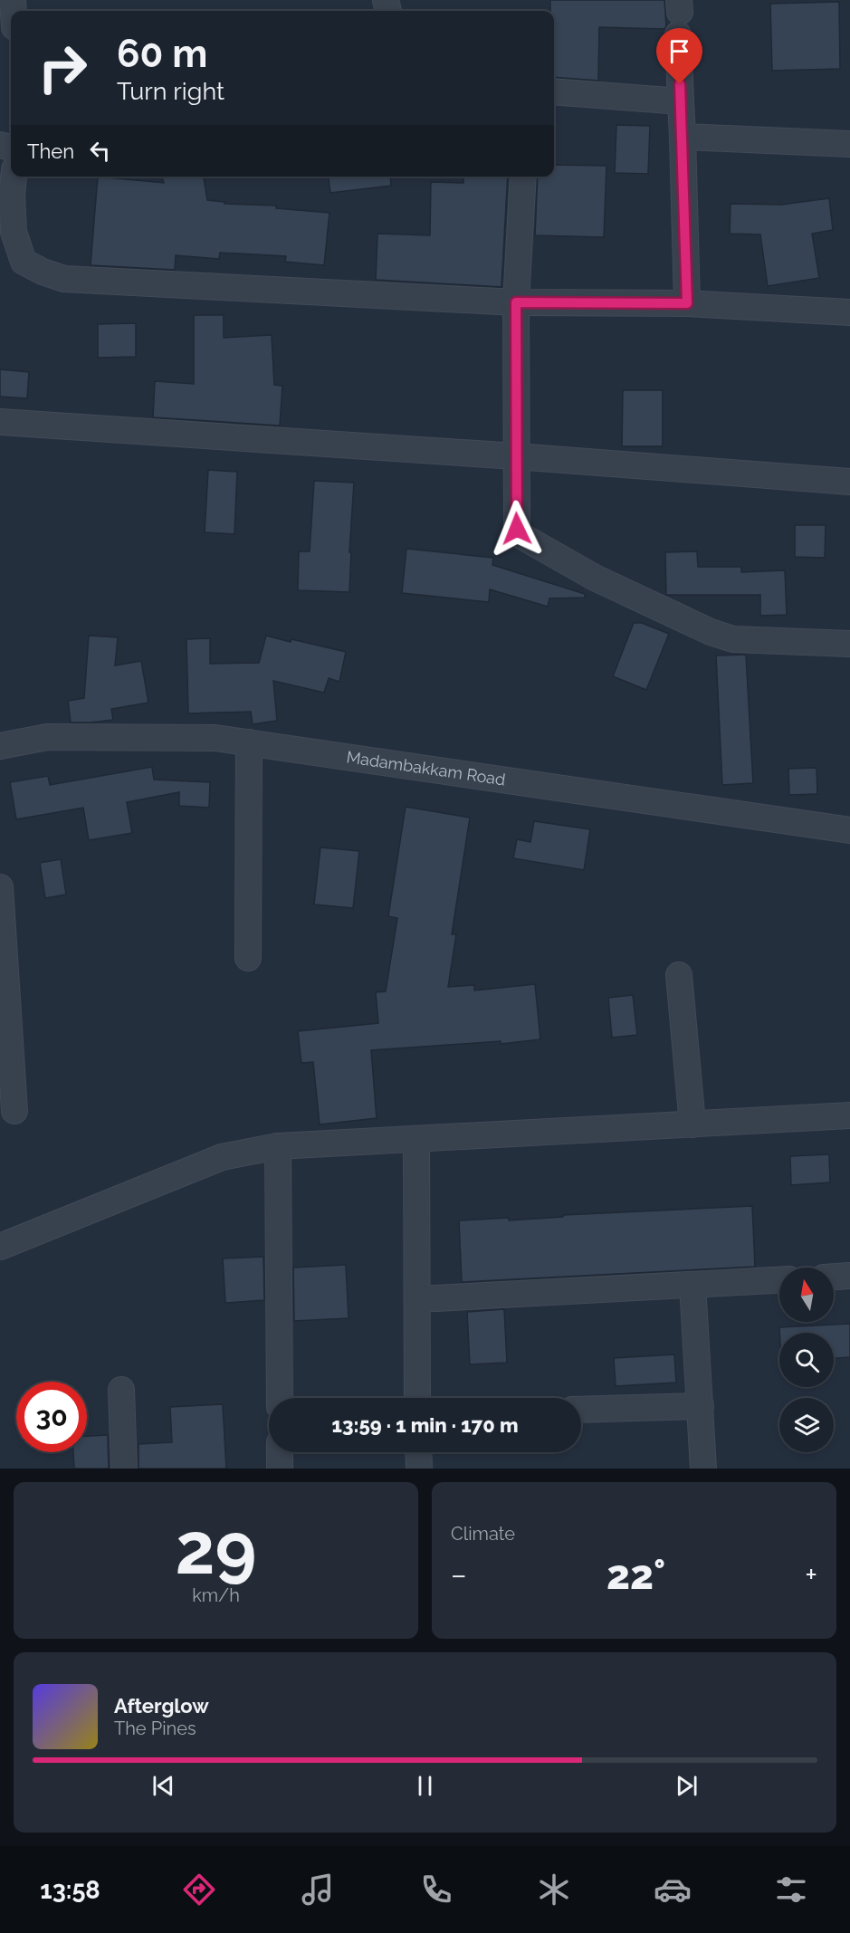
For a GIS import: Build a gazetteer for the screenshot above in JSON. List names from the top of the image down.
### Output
{
  "streets": {
    "street": ["Madambakkam Road"]
  },
  "north": "top",
  "page": {
    "turn": ["60 m", "Turn right"],
    "then": "Then",
    "limit": "30",
    "trip": "13:59 · 1 min · 170 m",
    "tile": [
      ["29", "km/h"],
      "Climate"
    ],
    "heat": ["−", "22°", "+"],
    "song": ["Afterglow", "The Pines"],
    "tabs": "13:58"
  }
}
